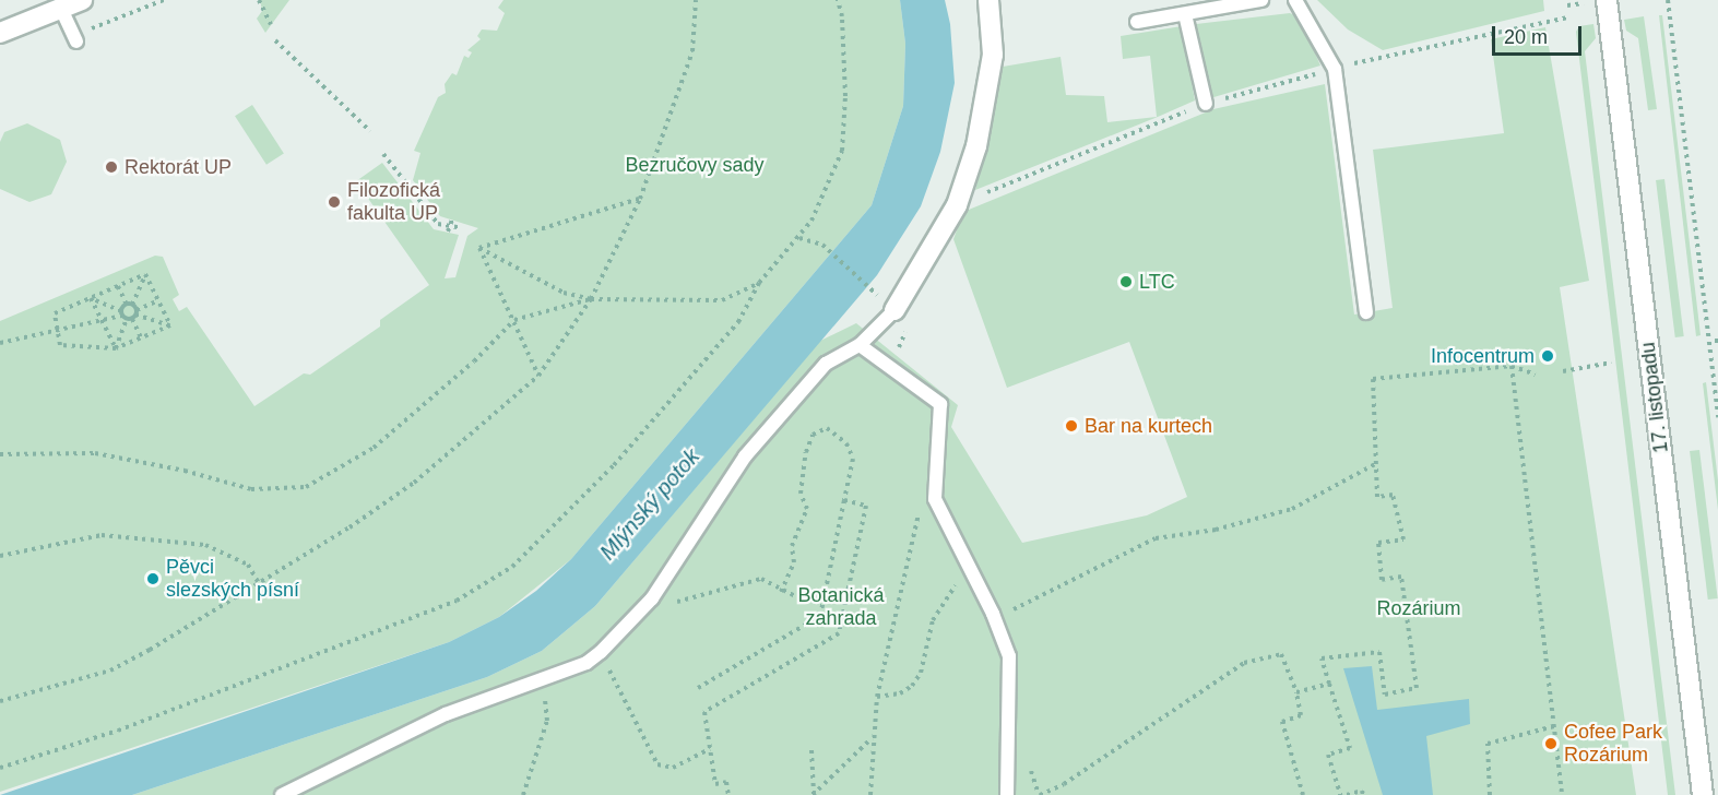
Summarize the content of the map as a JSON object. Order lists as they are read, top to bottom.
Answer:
{
  "streets": {
    "street": ["17. listopadu"]
  },
  "water": ["Mlýnský potok"],
  "parks": ["Bezručovy sady", "Botanická zahrada", "Rozárium"],
  "places": [
    "Rektorát UP",
    "Filozofická fakulta UP",
    "LTC",
    "Infocentrum",
    "Bar na kurtech",
    "Pěvci slezských písní",
    "Cofee Park Rozárium"
  ],
  "scale_bar": "20 m"
}
